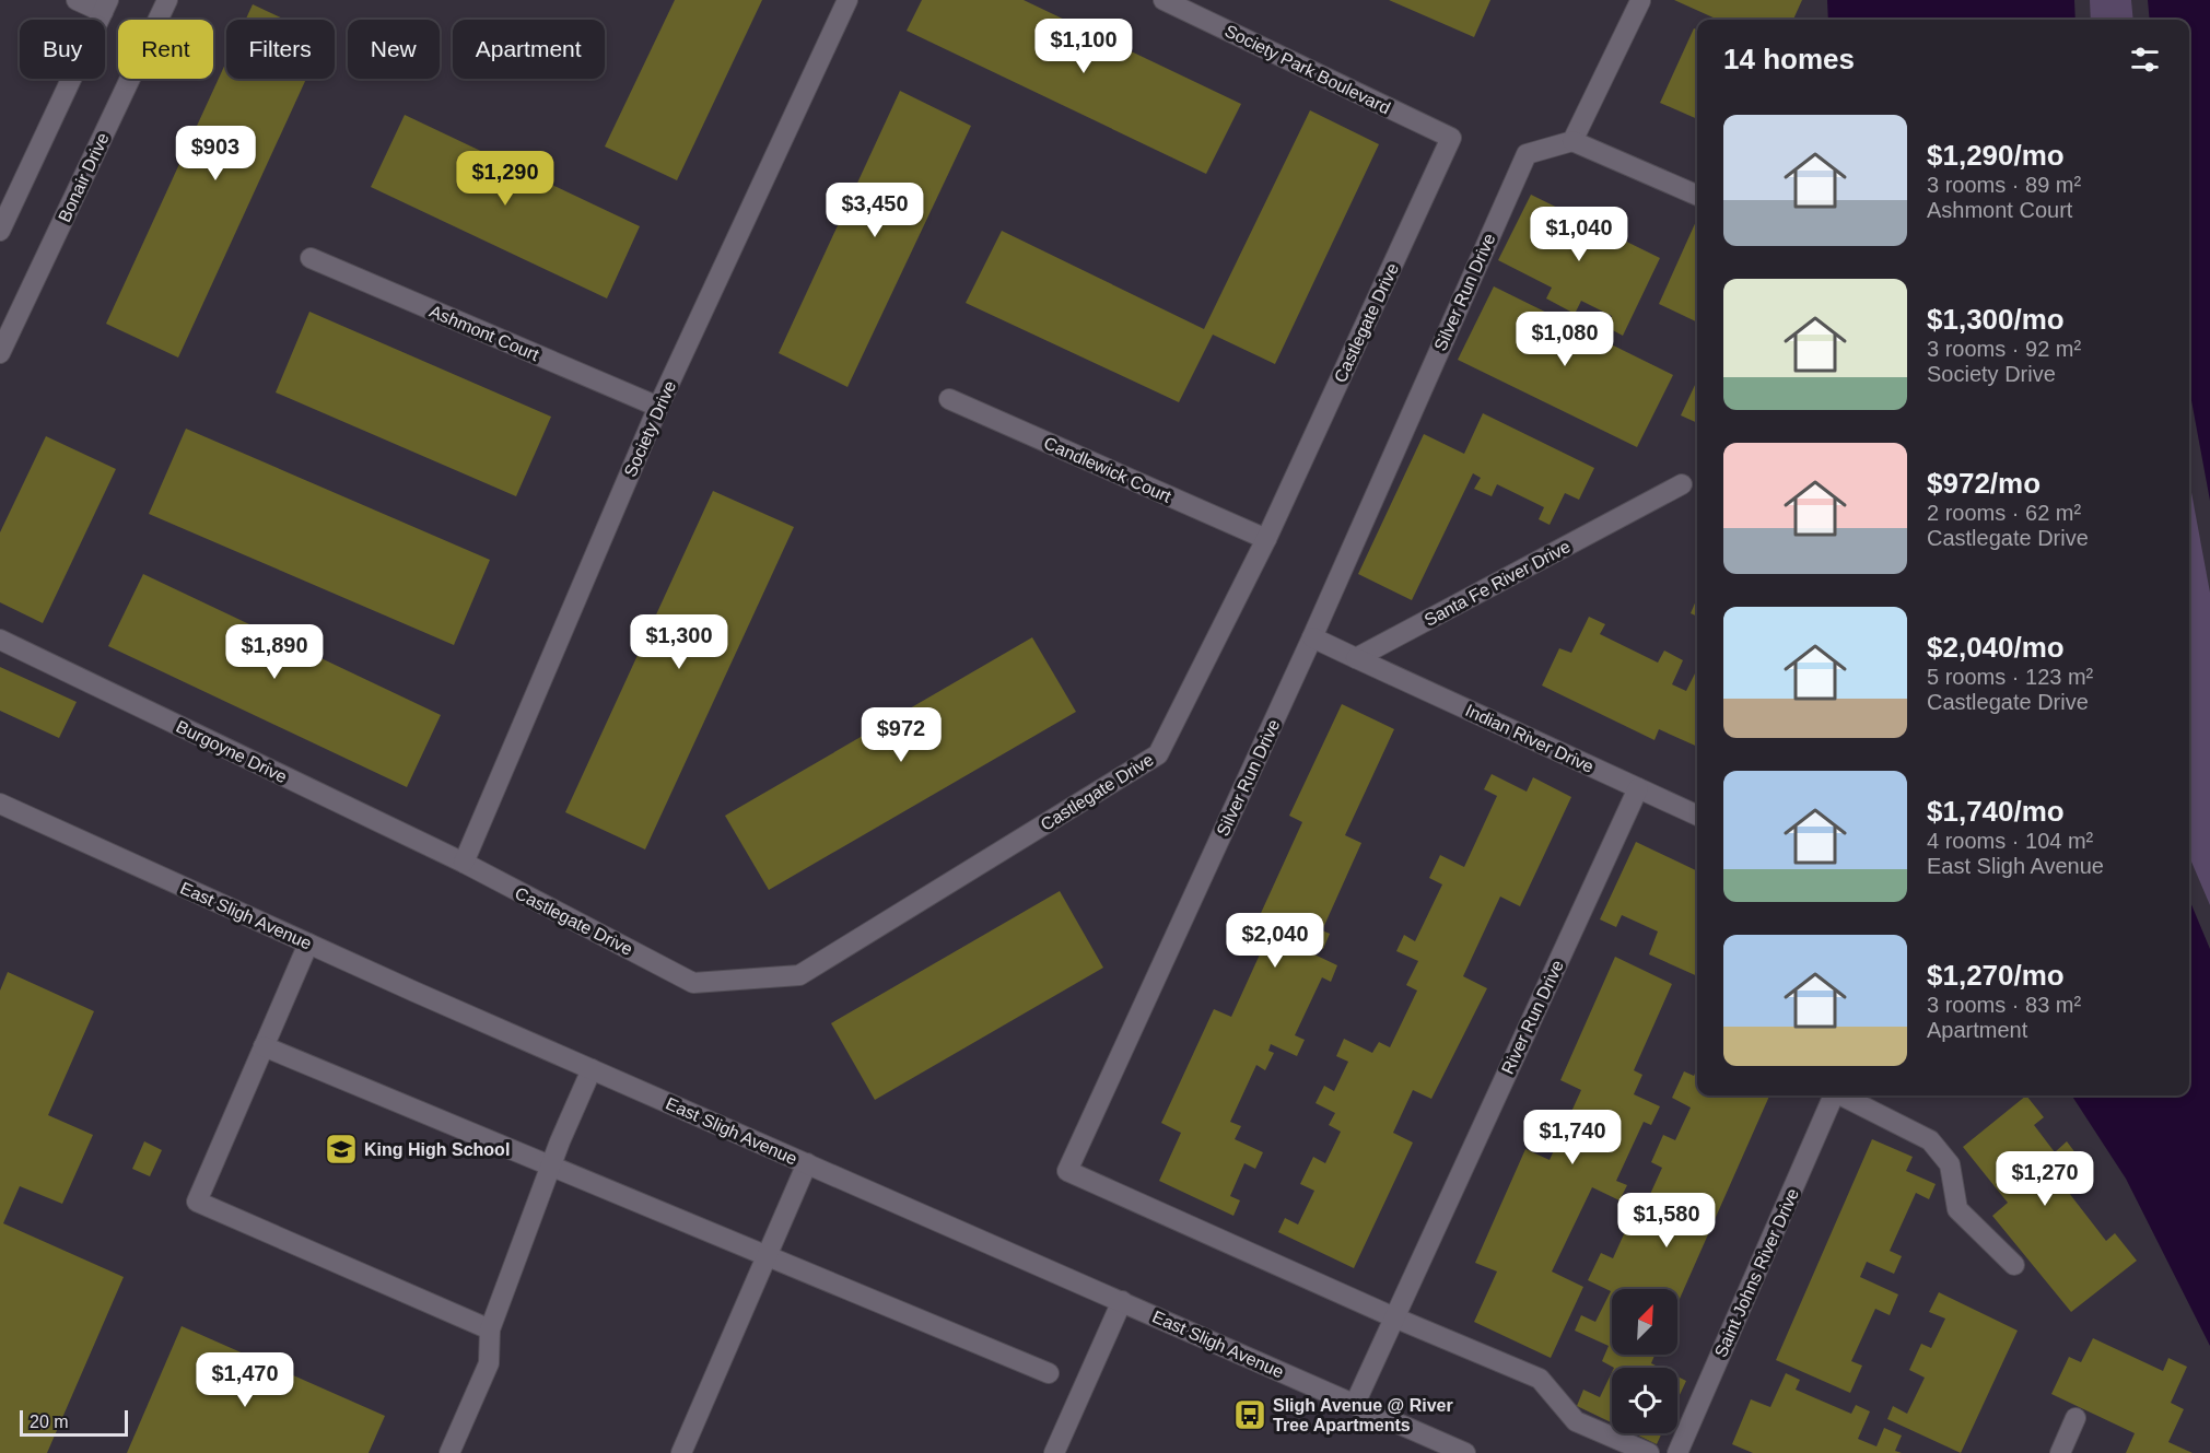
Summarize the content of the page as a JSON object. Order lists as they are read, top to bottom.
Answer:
{
  "streets": {
    "street": [
      "Society Park Boulevard",
      "Bonair Drive",
      "Silver Run Drive",
      "Castlegate Drive",
      "Ashmont Court",
      "Society Drive",
      "Candlewick Court",
      "Santa Fe River Drive",
      "Indian River Drive",
      "Burgoyne Drive",
      "East Sligh Avenue",
      "River Run Drive",
      "Saint Johns River Drive"
    ]
  },
  "crossings": [
    ["Society Park Boulevard", "Castlegate Drive"],
    ["Silver Run Drive", "River Run Drive"],
    ["Castlegate Drive", "Society Drive"],
    ["Castlegate Drive", "Candlewick Court"],
    ["Castlegate Drive", "Burgoyne Drive"],
    ["Ashmont Court", "Society Drive"],
    ["Society Drive", "Burgoyne Drive"],
    ["Santa Fe River Drive", "Indian River Drive"],
    ["Indian River Drive", "River Run Drive"]
  ],
  "places": {
    "school or university": ["King High School"],
    "bus stop": ["Sligh Avenue @ River Tree Apartments"]
  },
  "scale_bar": "20 m",
  "north": "top right",
  "page": {
    "price": [
      "$1,100",
      "$903",
      "$1,290",
      "$3,450",
      "$1,040",
      "$1,080",
      "$1,300",
      "$1,890",
      "$972",
      "$2,040",
      "$1,740",
      "$1,270",
      "$1,580",
      "$1,470"
    ],
    "chip": [
      "Buy",
      "Rent",
      "Filters",
      "New",
      "Apartment"
    ],
    "heading": "14 homes",
    "list": [
      {
        "name": "$1,290/mo",
        "note": "3 rooms · 89 m² · Ashmont Court"
      },
      {
        "name": "$1,300/mo",
        "note": "3 rooms · 92 m² · Society Drive"
      },
      {
        "name": "$972/mo",
        "note": "2 rooms · 62 m² · Castlegate Drive"
      },
      {
        "name": "$2,040/mo",
        "note": "5 rooms · 123 m² · Castlegate Drive"
      },
      {
        "name": "$1,740/mo",
        "note": "4 rooms · 104 m² · East Sligh Avenue"
      },
      {
        "name": "$1,270/mo",
        "note": "3 rooms · 83 m² · Apartment"
      }
    ],
    "scale": "20 m"
  }
}
